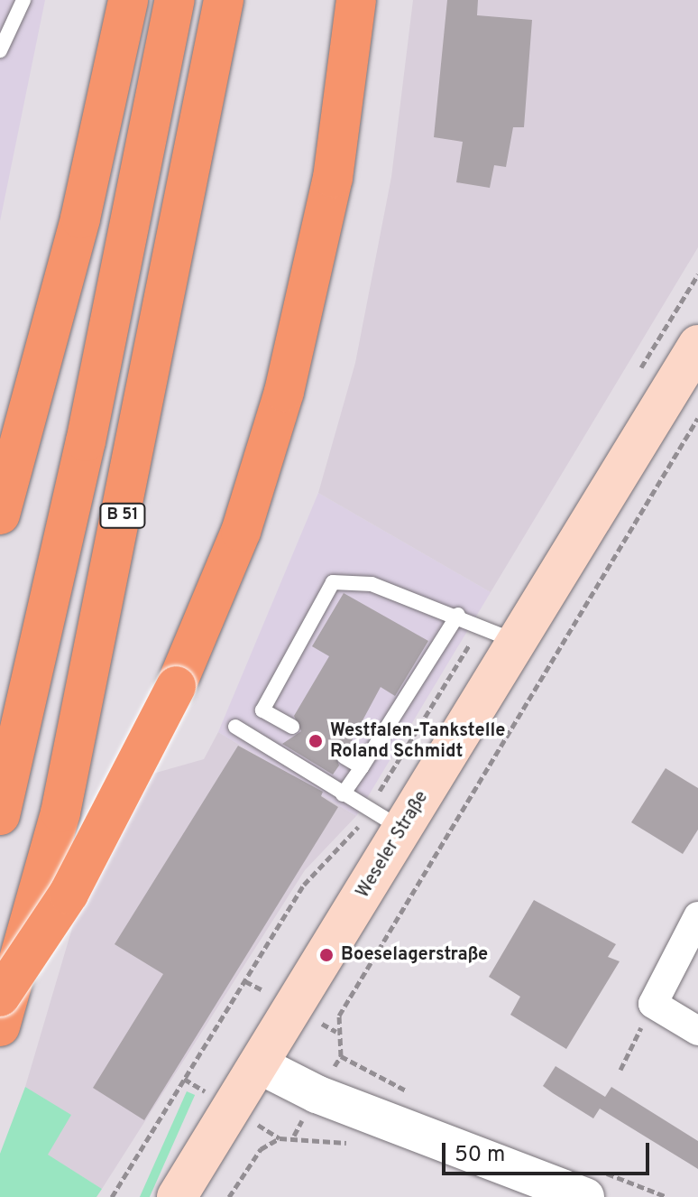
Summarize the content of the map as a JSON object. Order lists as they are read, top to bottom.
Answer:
{
  "streets": {
    "highway": ["B 51"],
    "main road": ["Weseler Straße"]
  },
  "places": ["Westfalen-Tankstelle Roland Schmidt", "Boeselagerstraße"],
  "scale_bar": "50 m"
}
